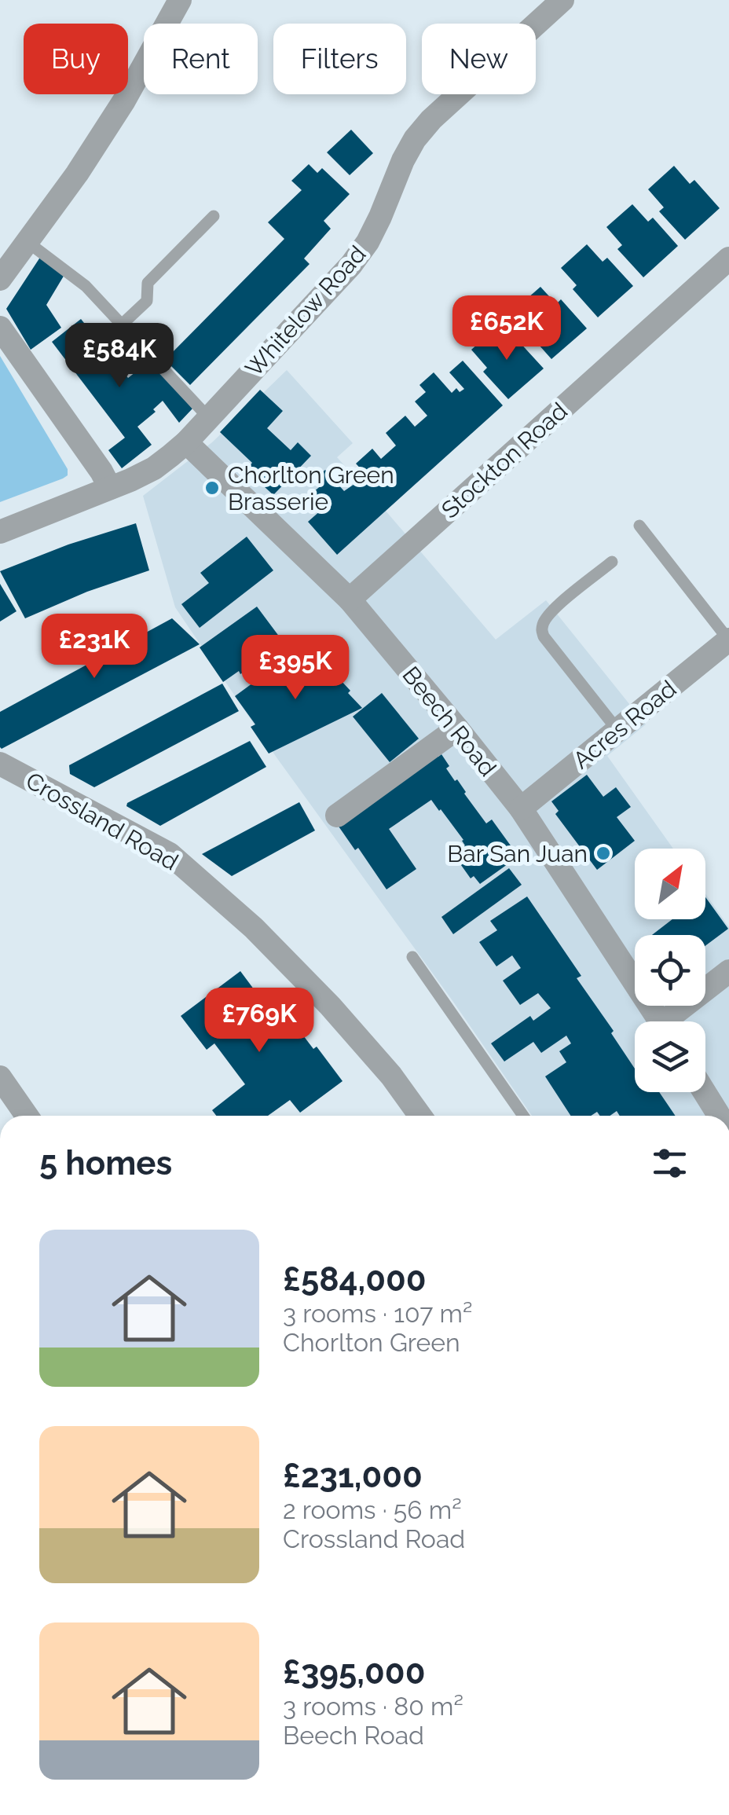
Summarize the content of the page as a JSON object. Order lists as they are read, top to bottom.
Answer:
{
  "streets": {
    "street": [
      "Whitelow Road",
      "Stockton Road",
      "Beech Road",
      "Acres Road",
      "Crossland Road"
    ]
  },
  "crossings": [
    ["Whitelow Road", "Beech Road"],
    ["Stockton Road", "Beech Road"],
    ["Beech Road", "Acres Road"]
  ],
  "places": ["Chorlton Green Brasserie", "Bar San Juan"],
  "north": "top right",
  "page": {
    "chip": [
      "Buy",
      "Rent",
      "Filters",
      "New"
    ],
    "price": [
      "£652K",
      "£584K",
      "£231K",
      "£395K",
      "£769K"
    ],
    "heading": "5 homes",
    "list": [
      {
        "name": "£584,000",
        "note": "3 rooms · 107 m² · Chorlton Green"
      },
      {
        "name": "£231,000",
        "note": "2 rooms · 56 m² · Crossland Road"
      },
      {
        "name": "£395,000",
        "note": "3 rooms · 80 m² · Beech Road"
      }
    ]
  }
}
